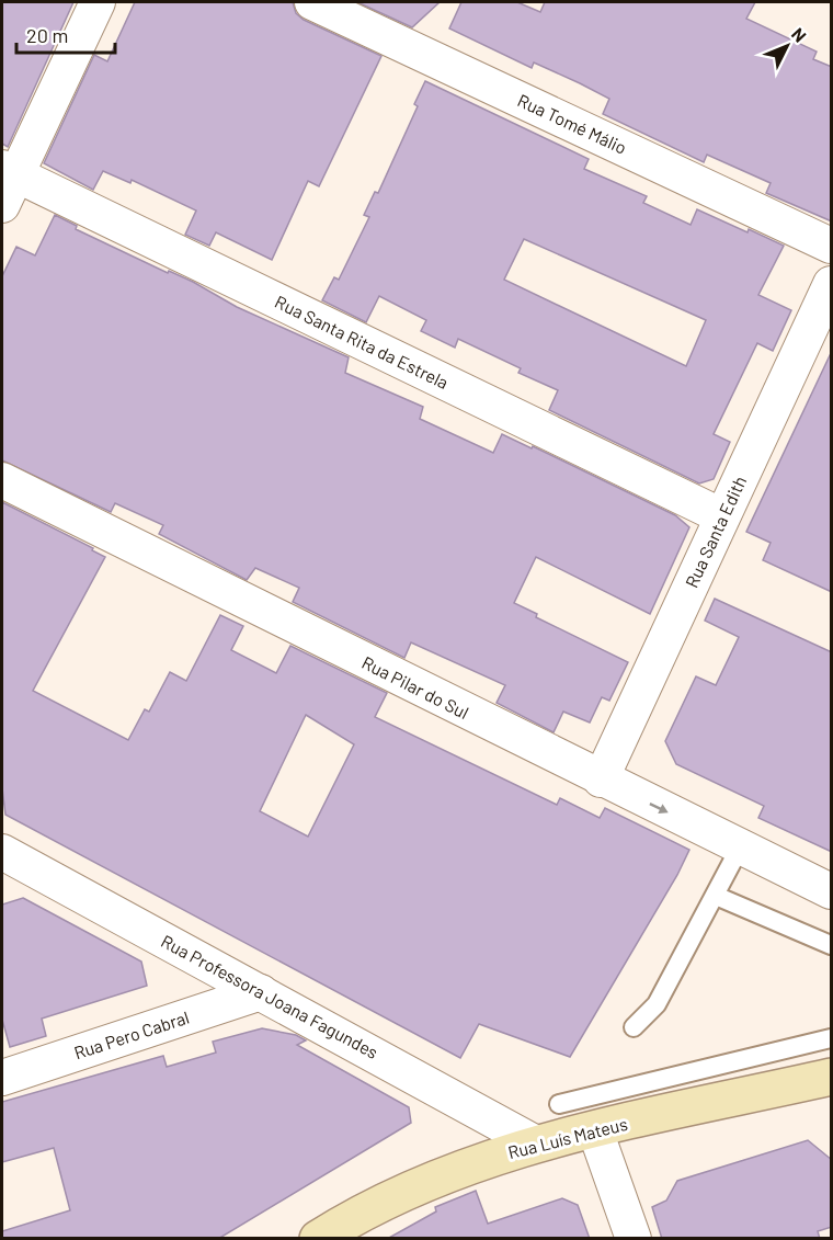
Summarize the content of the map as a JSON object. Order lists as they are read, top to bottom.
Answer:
{
  "streets": {
    "main road": ["Rua Luís Mateus"],
    "street": [
      "Rua Tomé Málio",
      "Rua Santa Rita da Estrela",
      "Rua Santa Edith",
      "Rua Pilar do Sul",
      "Rua Professora Joana Fagundes",
      "Rua Pero Cabral"
    ]
  },
  "crossings": [
    ["Rua Santa Rita da Estrela", "Rua Santa Edith"],
    ["Rua Santa Edith", "Rua Pilar do Sul"],
    ["Rua Professora Joana Fagundes", "Rua Pero Cabral"],
    ["Rua Professora Joana Fagundes", "Rua Luís Mateus"]
  ],
  "scale_bar": "20 m",
  "north": "top right"
}
